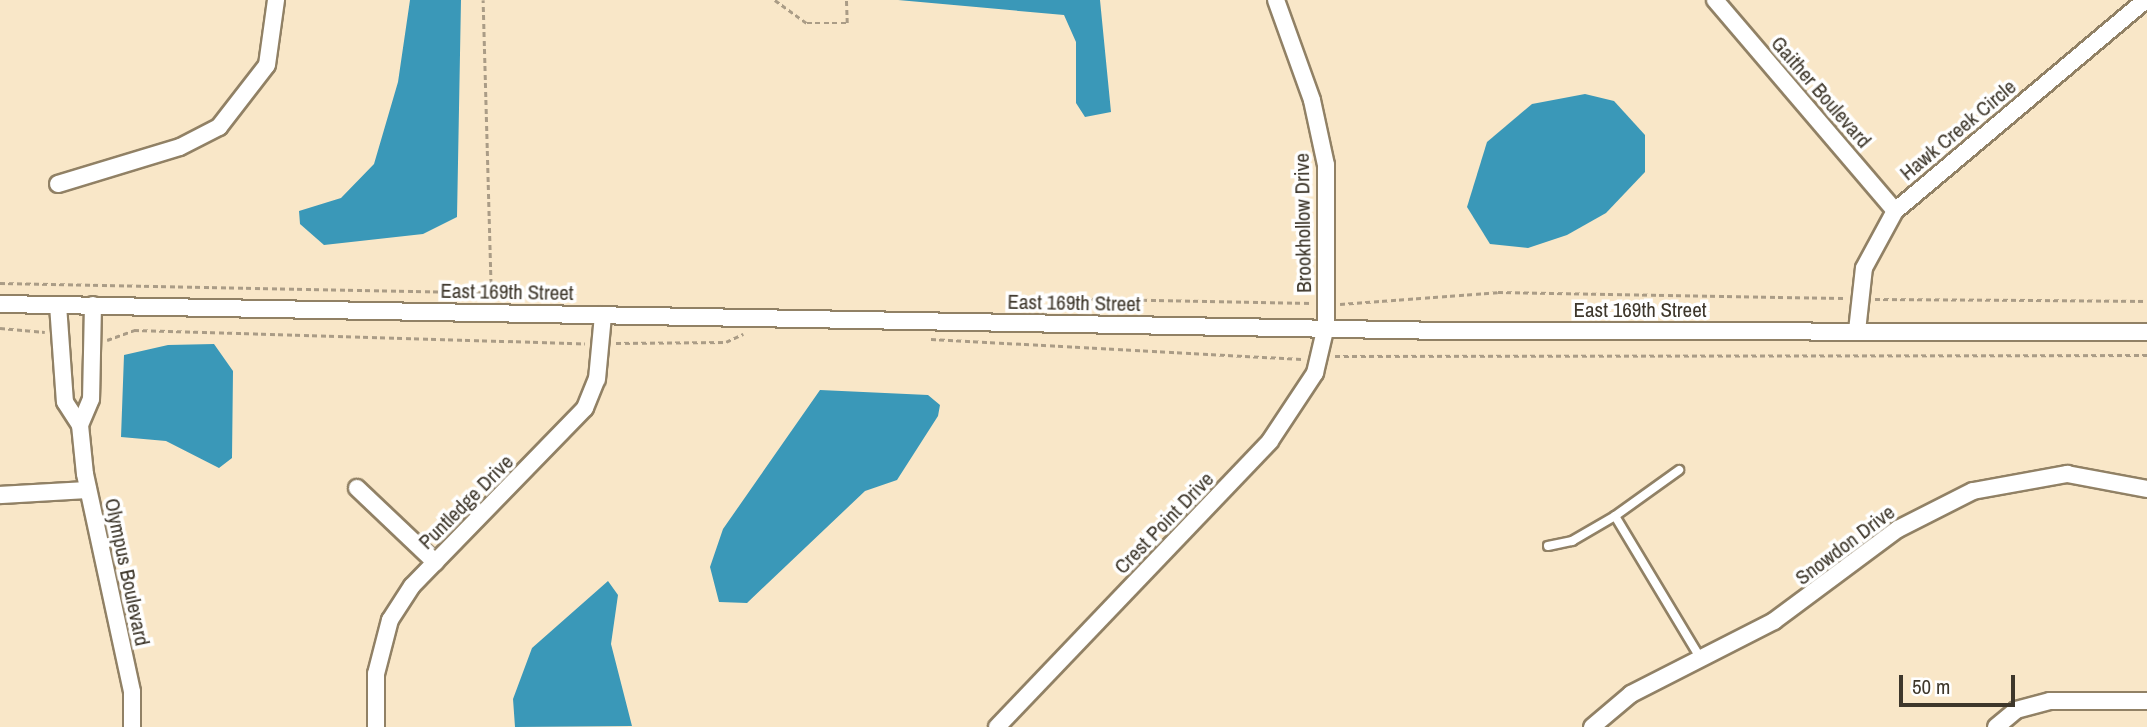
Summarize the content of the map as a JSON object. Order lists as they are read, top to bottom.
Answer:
{
  "streets": {
    "street": [
      "Gaither Boulevard",
      "Hawk Creek Circle",
      "Brookhollow Drive",
      "East 169th Street",
      "Puntledge Drive",
      "Crest Point Drive",
      "Snowdon Drive",
      "Olympus Boulevard"
    ]
  },
  "crossings": [
    ["Gaither Boulevard", "Hawk Creek Circle"],
    ["Hawk Creek Circle", "East 169th Street"],
    ["Brookhollow Drive", "East 169th Street"],
    ["Brookhollow Drive", "Crest Point Drive"],
    ["East 169th Street", "Puntledge Drive"],
    ["East 169th Street", "Crest Point Drive"],
    ["East 169th Street", "Olympus Boulevard"]
  ],
  "scale_bar": "50 m"
}
